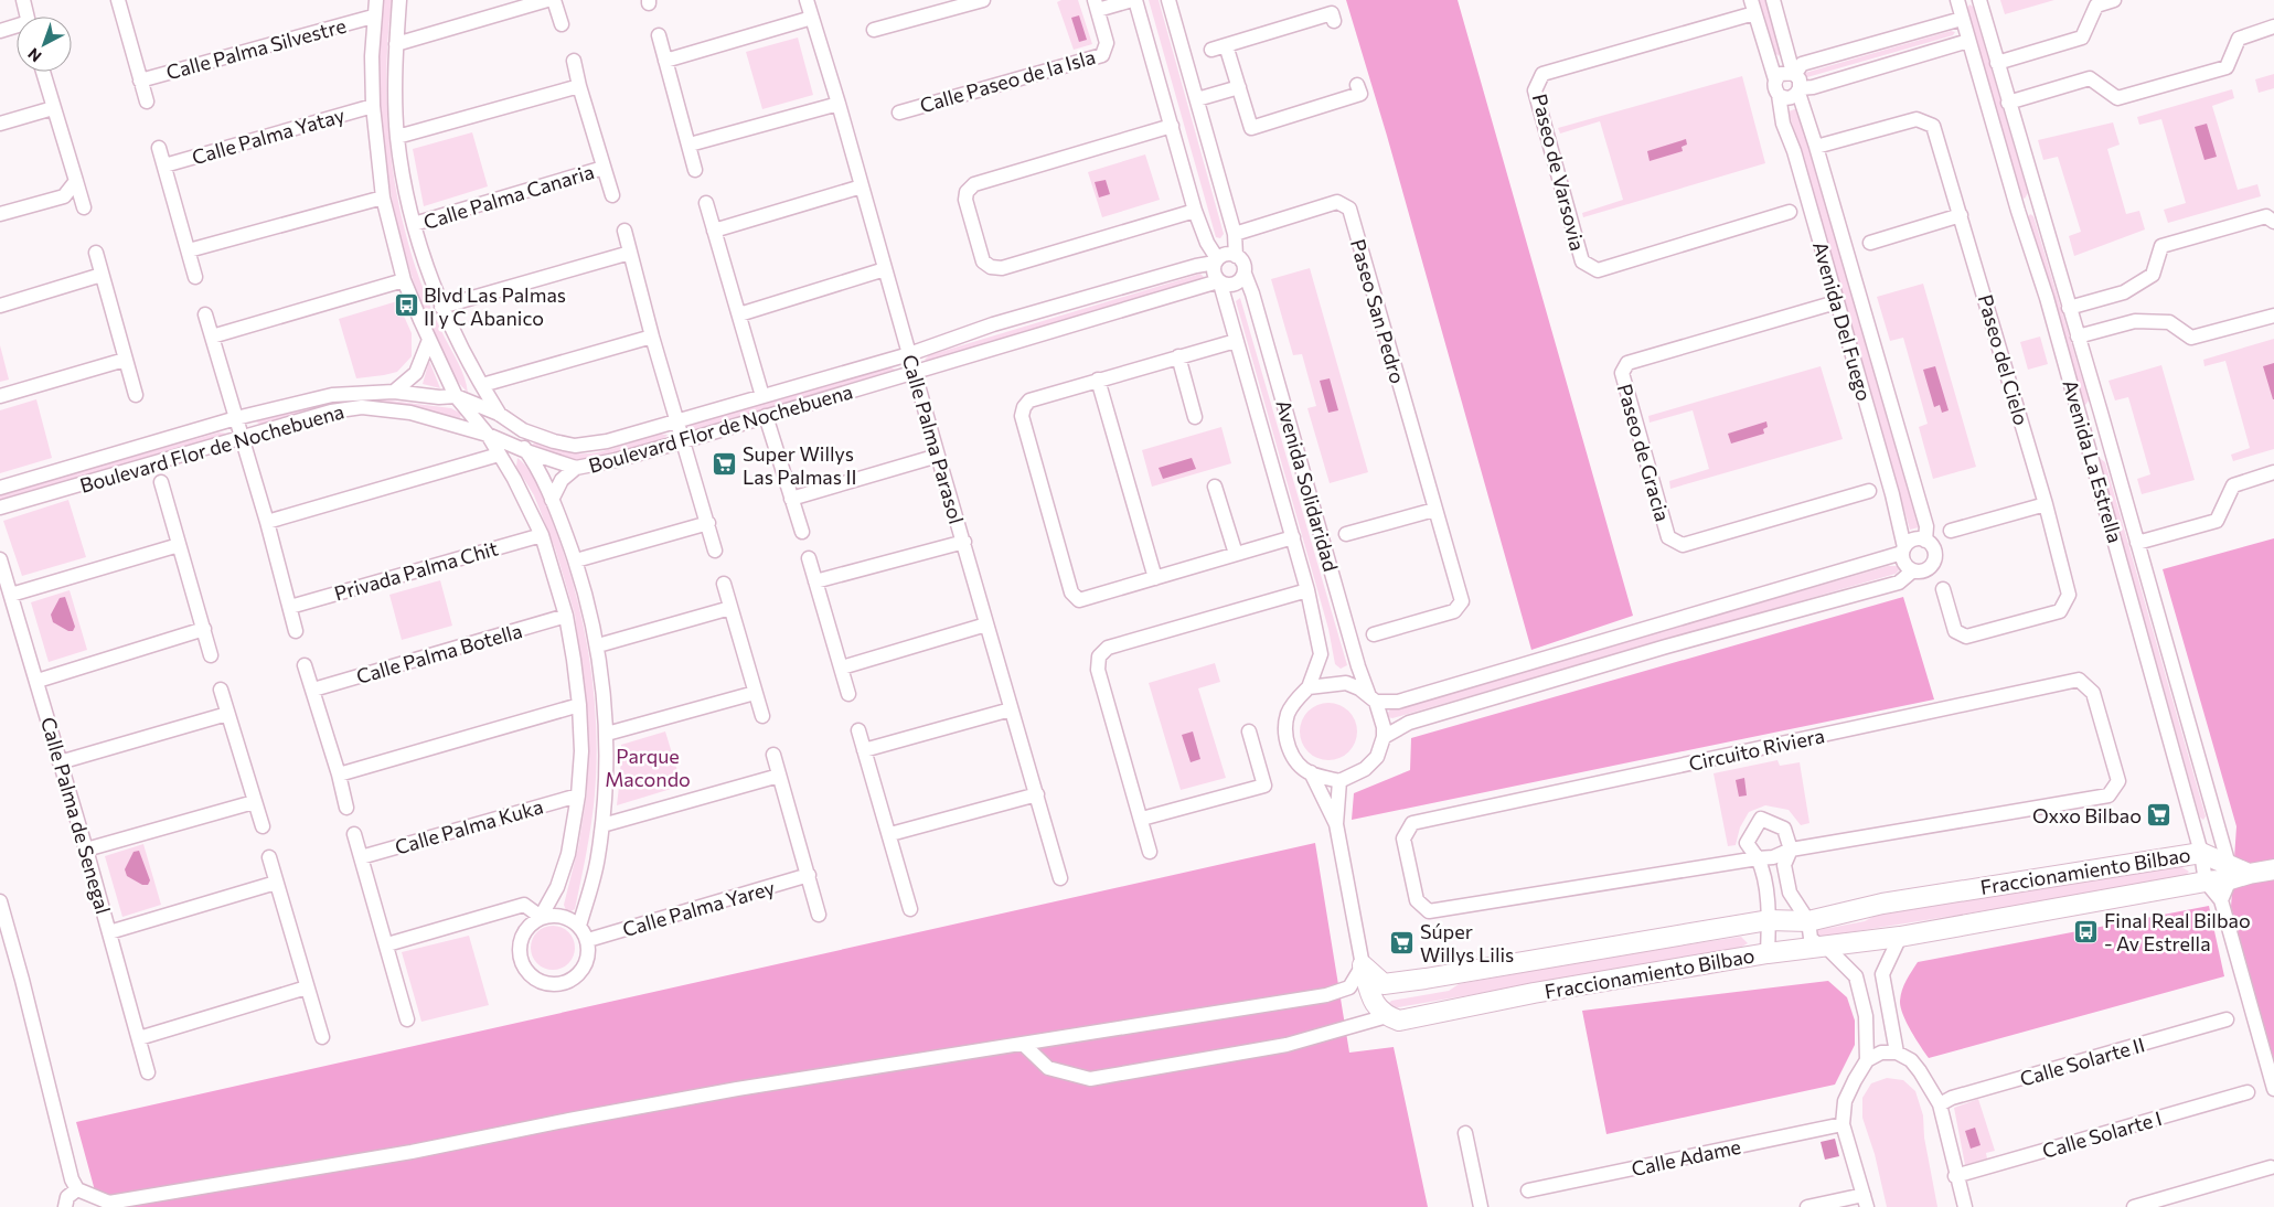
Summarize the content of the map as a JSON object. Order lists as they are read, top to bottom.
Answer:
{
  "streets": {
    "main road": ["Fraccionamiento Bilbao"],
    "street": [
      "Calle Palma Silvestre",
      "Calle Paseo de la Isla",
      "Calle Palma Yatay",
      "Paseo de Varsovia",
      "Calle Palma Canaria",
      "Paseo San Pedro",
      "Avenida Del Fuego",
      "Paseo del Cielo",
      "Boulevard Flor de Nochebuena",
      "Calle Palma Parasol",
      "Paseo de Gracia",
      "Avenida La Estrella",
      "Avenida Solidaridad",
      "Privada Palma Chit",
      "Calle Palma Botella",
      "Circuito Riviera",
      "Calle Palma de Senegal",
      "Calle Palma Kuka",
      "Calle Palma Yarey",
      "Calle Solarte II",
      "Calle Solarte I",
      "Calle Adame"
    ]
  },
  "crossings": [
    ["Avenida Del Fuego", "Paseo del Cielo"],
    ["Avenida Del Fuego", "Paseo de Gracia"],
    ["Boulevard Flor de Nochebuena", "Calle Palma Parasol"],
    ["Boulevard Flor de Nochebuena", "Avenida Solidaridad"],
    ["Avenida La Estrella", "Fraccionamiento Bilbao"]
  ],
  "parks": ["Parque Macondo"],
  "places": {
    "bus stop": ["Blvd Las Palmas II y C Abanico", "Final Real Bilbao - Av Estrella"],
    "supermarket": ["Super Willys Las Palmas II", "Oxxo Bilbao", "Súper Willys Lilis"]
  },
  "north": "bottom left"
}
